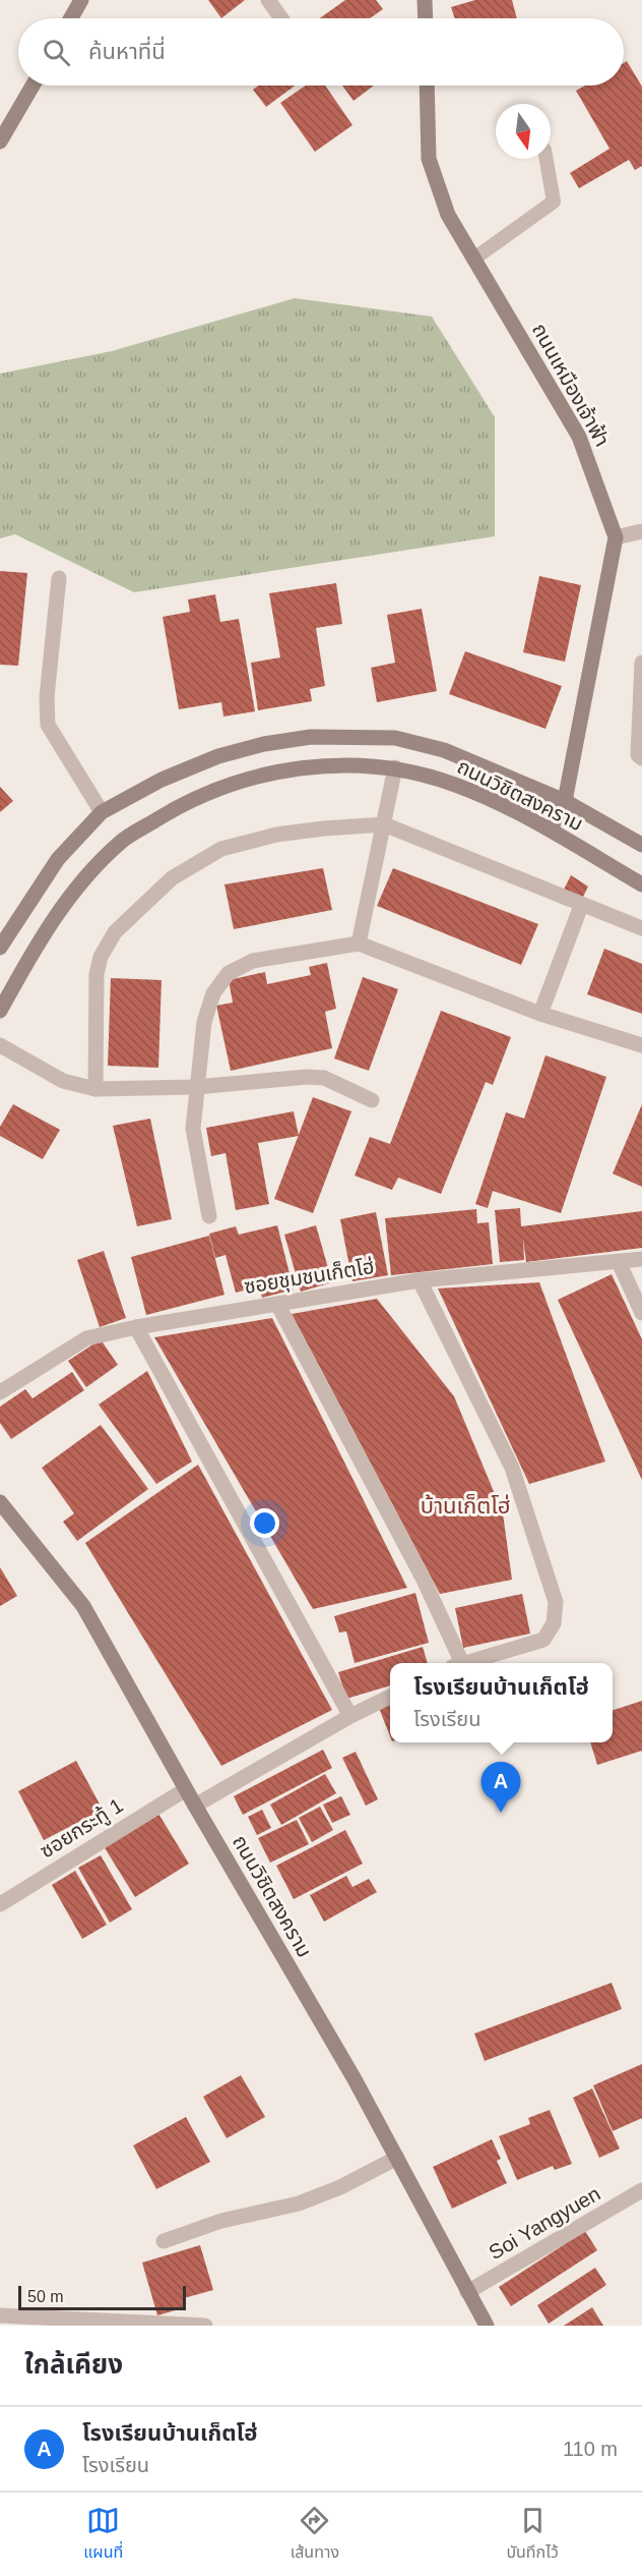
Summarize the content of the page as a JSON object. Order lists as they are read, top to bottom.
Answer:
{
  "streets": {
    "main road": ["ถนนเหมืองเจ้าฟ้า", "ถนนวิชิตสงคราม"],
    "street": ["ซอยชุมชนเก็ตโฮ่", "ซอยกระทู้ 1", "Soi Yangyuen"]
  },
  "crossings": [
    ["ถนนวิชิตสงคราม", "ซอยกระทู้ 1"],
    ["ถนนวิชิตสงคราม", "Soi Yangyuen"]
  ],
  "districts": ["บ้านเก็ตโฮ่"],
  "scale_bar": "50 m",
  "north": "bottom",
  "page": {
    "search": "ค้นหาที่นี่",
    "popup": ["โรงเรียนบ้านเก็ตโฮ่", "โรงเรียน"],
    "pins": "A",
    "scale": "50 m",
    "heading": "ใกล้เคียง",
    "list": [
      {
        "mark": "A",
        "name": "โรงเรียนบ้านเก็ตโฮ่",
        "note": "โรงเรียน",
        "value": "110 m"
      }
    ],
    "nav": ["แผนที่", "เส้นทาง", "บันทึกไว้"]
  }
}
